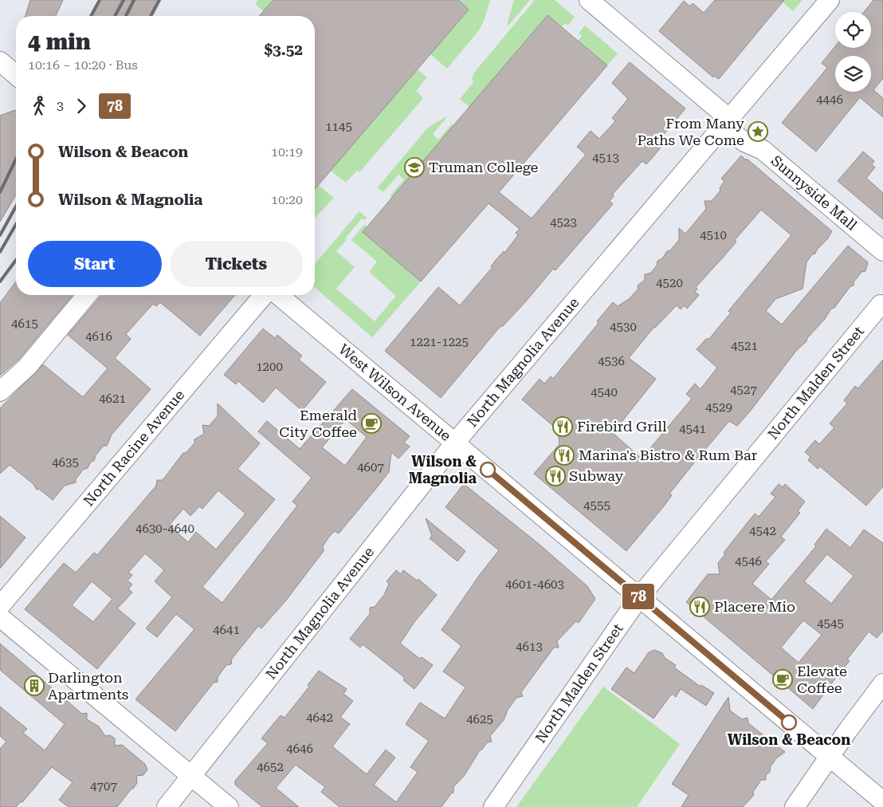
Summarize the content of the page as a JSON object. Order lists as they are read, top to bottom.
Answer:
{
  "streets": {
    "street": [
      "Sunnyside Mall",
      "North Magnolia Avenue",
      "North Malden Street",
      "West Wilson Avenue",
      "North Racine Avenue"
    ]
  },
  "crossings": [
    ["Sunnyside Mall", "North Magnolia Avenue"],
    ["North Magnolia Avenue", "West Wilson Avenue"],
    ["North Malden Street", "West Wilson Avenue"]
  ],
  "places": {
    "place": ["From Many Paths We Come"],
    "school or university": ["Truman College"],
    "cafe": ["Emerald City Coffee", "Elevate Coffee"],
    "restaurant": [
      "Firebird Grill",
      "Marina's Bistro & Rum Bar",
      "Subway",
      "Placere Mio"
    ],
    "other": ["Wilson & Magnolia", "Wilson & Beacon"],
    "building": ["Darlington Apartments"]
  },
  "lines": ["bus line 78"],
  "house_numbers": [
    "4446",
    "1145",
    "4513",
    "4523",
    "4510",
    "4520",
    "4615",
    "4530",
    "4616",
    "1221-1225",
    "4521",
    "4536",
    "1200",
    "4527",
    "4540",
    "4621",
    "4529",
    "4541",
    "4635",
    "4607",
    "4555",
    "4630-4640",
    "4542",
    "4546",
    "4601-4603",
    "4545",
    "4641",
    "4613",
    "4642",
    "4625",
    "4646",
    "4652",
    "4707"
  ],
  "page": {
    "on_map": "78",
    "heading": ["4 min", "10:16 – 10:20 · Bus", "$3.52"],
    "legs": ["3", "78"],
    "list": [
      {
        "name": "Wilson & Beacon",
        "value": "10:19"
      },
      {
        "name": "Wilson & Magnolia",
        "value": "10:20"
      }
    ],
    "buttons": ["Start", "Tickets"]
  }
}
